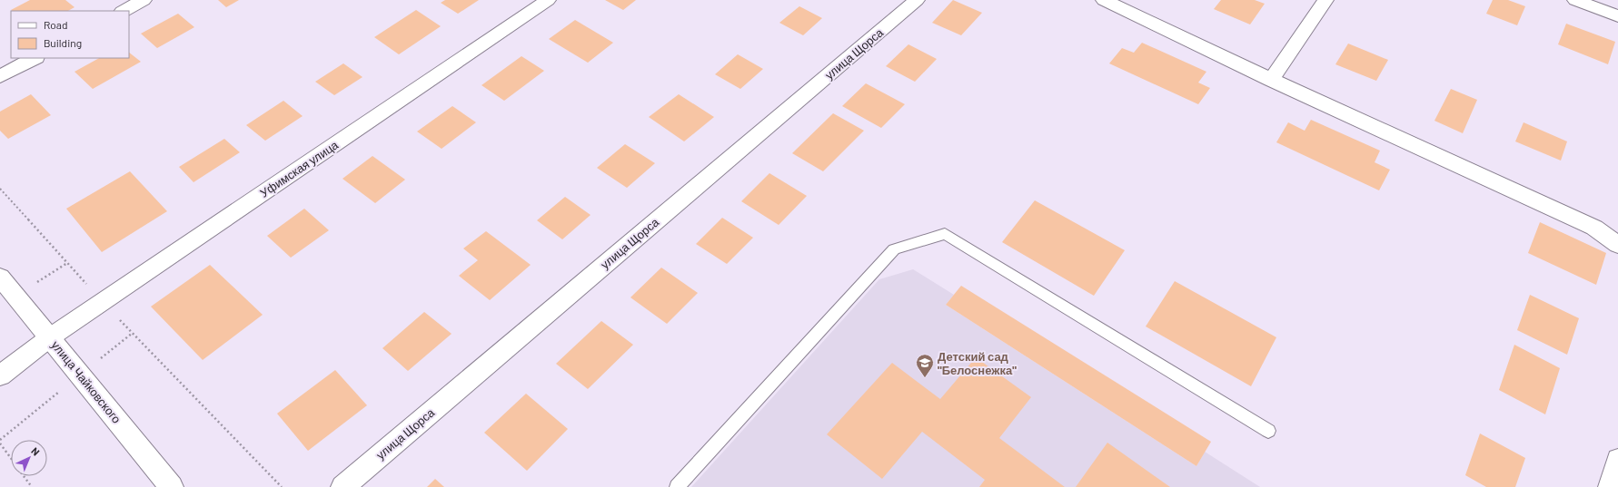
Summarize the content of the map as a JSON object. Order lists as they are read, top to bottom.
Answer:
{
  "streets": {
    "street": ["улица Щорса", "Уфимская улица", "улица Чайковского"]
  },
  "crossings": [
    ["Уфимская улица", "улица Чайковского"]
  ],
  "places": {
    "school or university": ["Детский сад \"Белоснежка\""]
  },
  "legend": ["Road", "Building"],
  "north": "top right"
}
